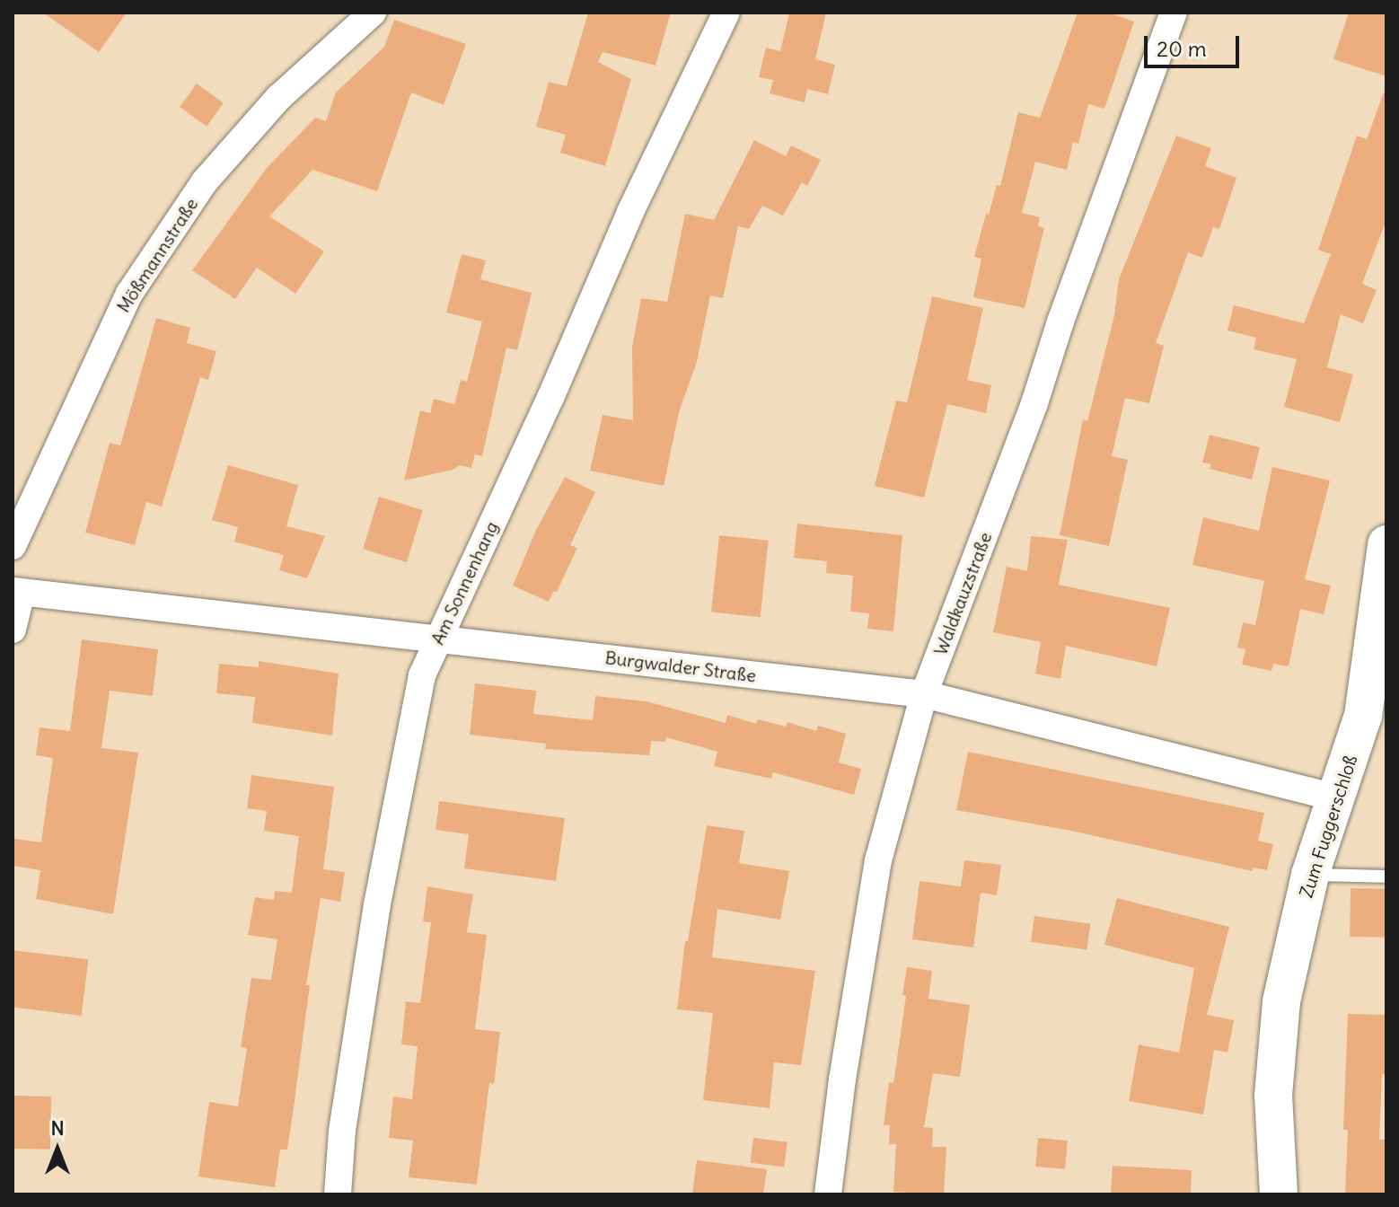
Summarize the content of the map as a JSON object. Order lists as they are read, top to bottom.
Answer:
{
  "streets": {
    "street": [
      "Mößmannstraße",
      "Am Sonnenhang",
      "Waldkauzstraße",
      "Burgwalder Straße",
      "Zum Fuggerschloß"
    ]
  },
  "crossings": [
    ["Am Sonnenhang", "Burgwalder Straße"],
    ["Waldkauzstraße", "Burgwalder Straße"],
    ["Burgwalder Straße", "Zum Fuggerschloß"]
  ],
  "scale_bar": "20 m",
  "north": "top"
}
